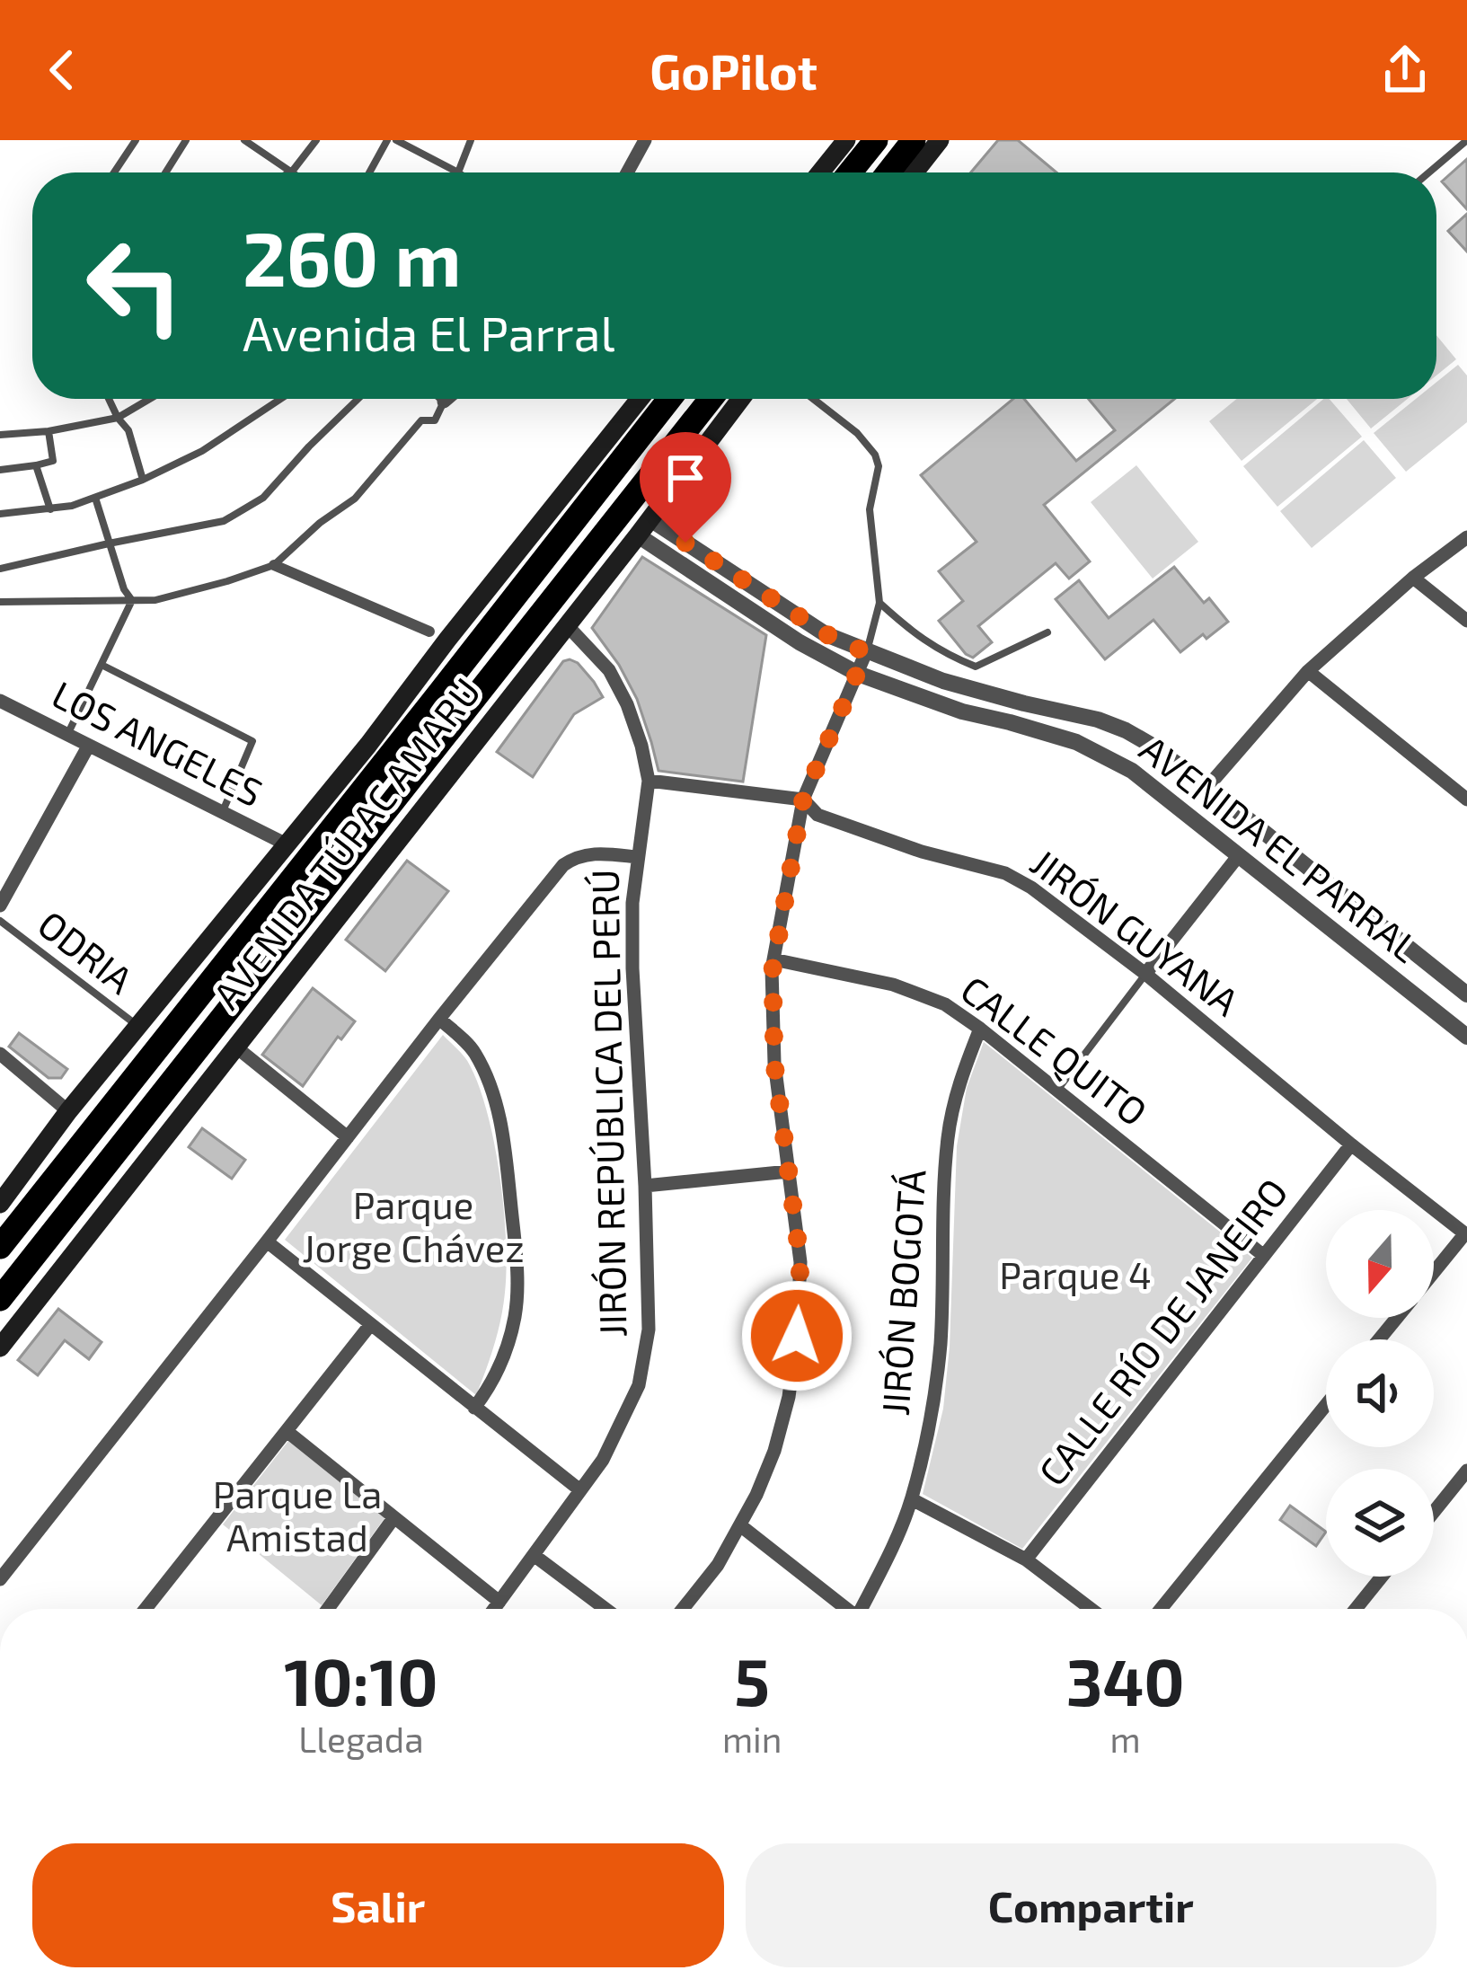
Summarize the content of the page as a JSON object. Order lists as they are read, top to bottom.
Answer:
{
  "streets": {
    "highway": ["AVENIDA TÚPAC AMARU"],
    "street": [
      "LOS ANGELES",
      "AVENIDA EL PARRAL",
      "JIRÓN GUYANA",
      "CALLE QUITO",
      "JIRÓN REPÚBLICA DEL PERÚ",
      "JIRÓN BOGOTÁ",
      "CALLE RÍO DE JANEIRO"
    ],
    "lane": ["ODRIA"]
  },
  "crossings": [
    ["LOS ANGELES", "AVENIDA TÚPAC AMARU"],
    ["AVENIDA TÚPAC AMARU", "AVENIDA EL PARRAL"],
    ["AVENIDA TÚPAC AMARU", "ODRIA"],
    ["AVENIDA TÚPAC AMARU", "JIRÓN REPÚBLICA DEL PERÚ"],
    ["JIRÓN GUYANA", "JIRÓN REPÚBLICA DEL PERÚ"],
    ["JIRÓN GUYANA", "CALLE RÍO DE JANEIRO"],
    ["CALLE QUITO", "JIRÓN BOGOTÁ"],
    ["CALLE QUITO", "CALLE RÍO DE JANEIRO"]
  ],
  "parks": ["Parque Jorge Chávez", "Parque 4", "Parque La Amistad"],
  "north": "bottom",
  "page": {
    "header": "GoPilot",
    "turn": ["260 m", "Avenida El Parral"],
    "eta": [
      "10:10",
      "Llegada",
      "5",
      "min",
      "340",
      "m"
    ],
    "buttons": ["Salir", "Compartir"]
  }
}
